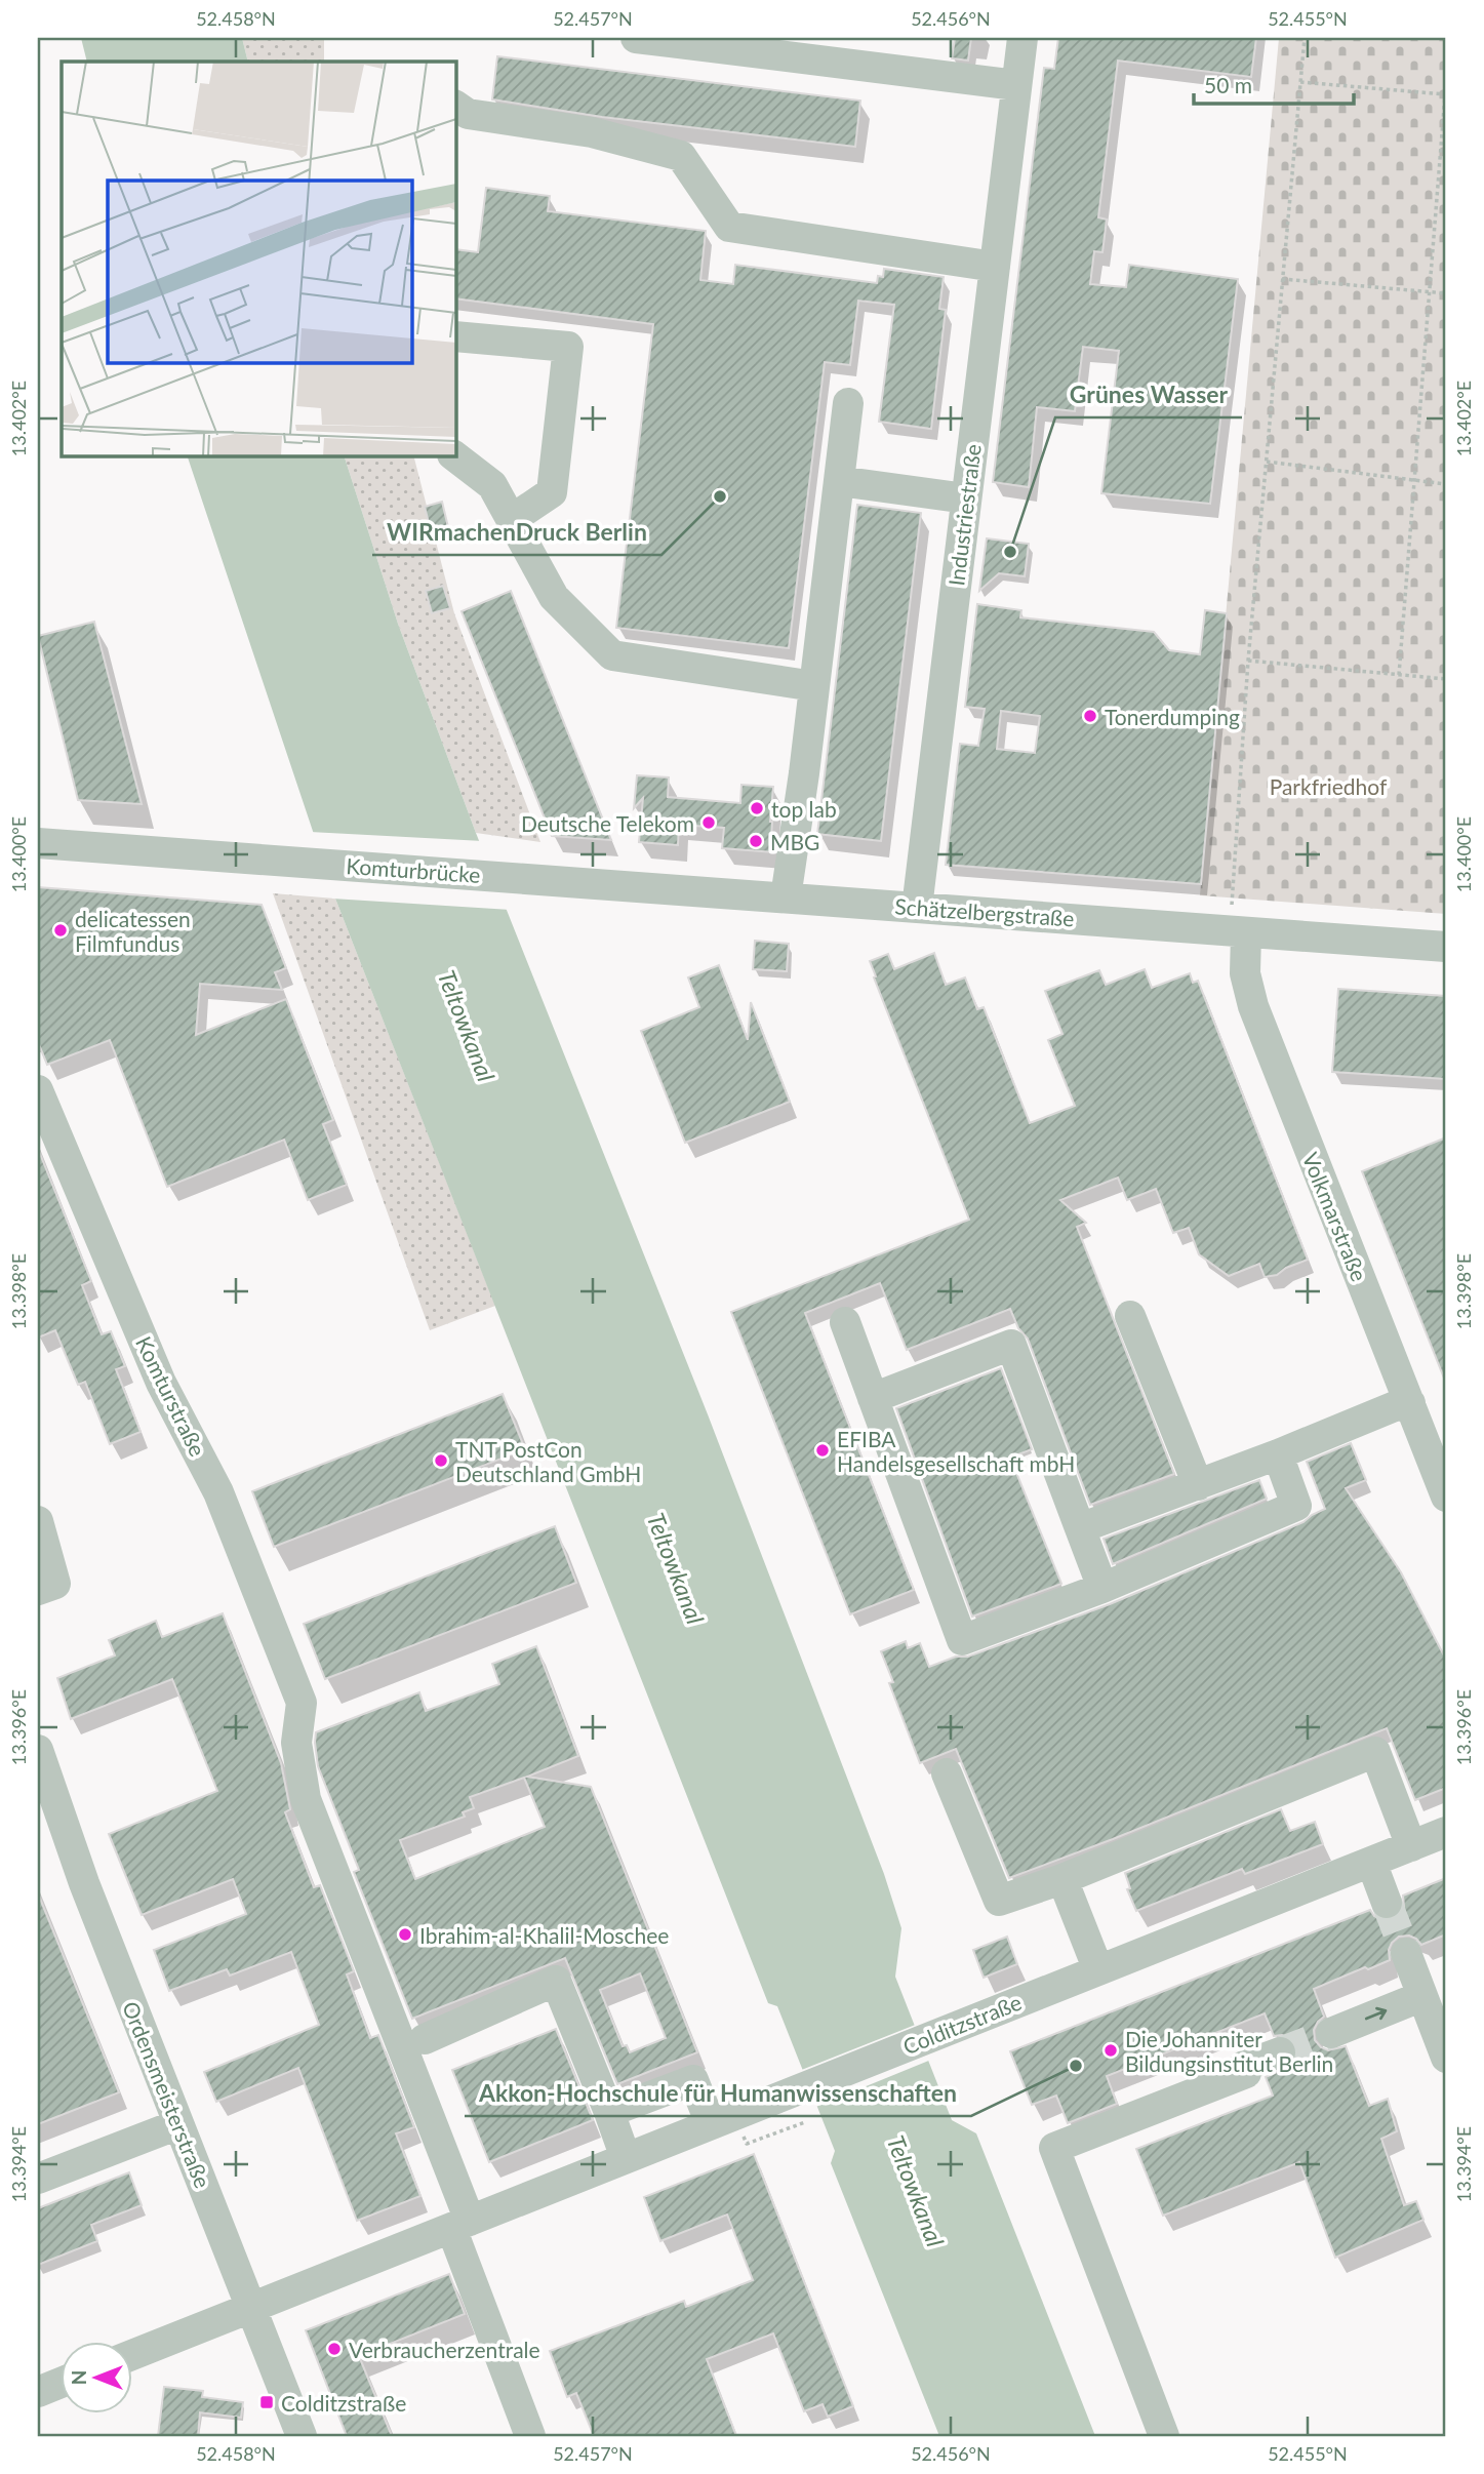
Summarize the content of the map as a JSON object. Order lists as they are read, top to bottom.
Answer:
{
  "streets": {
    "street": [
      "Industriestraße",
      "Komturbrücke",
      "Schätzelbergstraße",
      "Volkmarstraße",
      "Komturstraße",
      "Colditzstraße",
      "Ordensmeisterstraße"
    ]
  },
  "crossings": [
    ["Industriestraße", "Schätzelbergstraße"],
    ["Komturbrücke", "Schätzelbergstraße"],
    ["Schätzelbergstraße", "Volkmarstraße"],
    ["Komturstraße", "Colditzstraße"],
    ["Colditzstraße", "Ordensmeisterstraße"]
  ],
  "water": ["Teltowkanal"],
  "parks": ["Parkfriedhof"],
  "places": {
    "other": [
      "WIRmachenDruck Berlin",
      "Grünes Wasser",
      "Tonerdumping",
      "top lab",
      "Deutsche Telekom",
      "MBG",
      "delicatessen Filmfundus",
      "EFIBA Handelsgesellschaft mbH",
      "TNT PostCon Deutschland GmbH",
      "Ibrahim-al-Khalil-Moschee",
      "Die Johanniter Bildungsinstitut Berlin",
      "Akkon-Hochschule für Humanwissenschaften",
      "Verbraucherzentrale"
    ],
    "transit": ["Colditzstraße"]
  },
  "scale_bar": "50 m",
  "north": "left",
  "coordinates": [
    "52.458°N",
    "52.457°N",
    "52.456°N",
    "52.455°N",
    "13.402°E",
    "13.400°E",
    "13.398°E",
    "13.396°E",
    "13.394°E"
  ]
}
